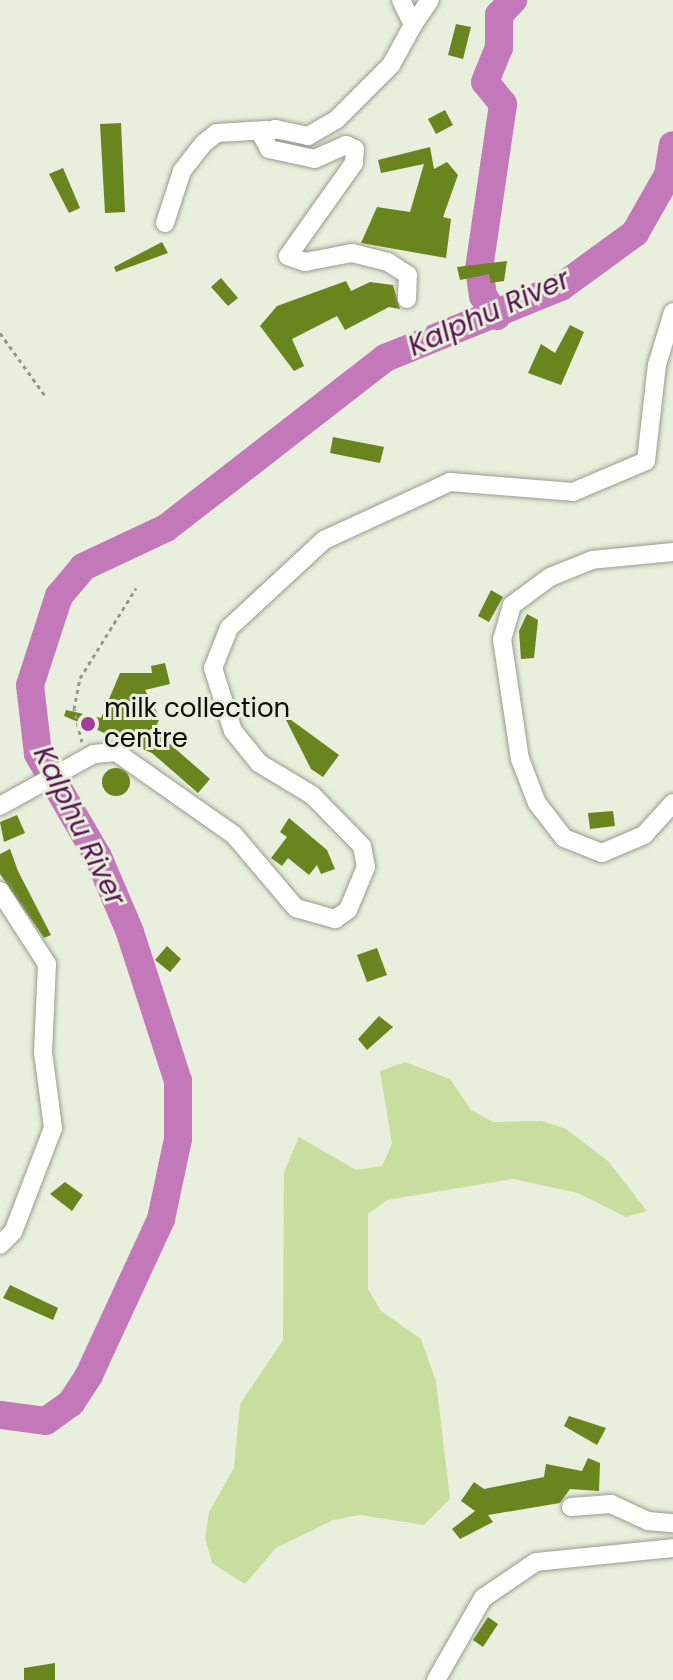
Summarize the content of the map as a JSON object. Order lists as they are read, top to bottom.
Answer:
{
  "water": ["Kalphu River"],
  "places": ["milk collection centre"]
}
